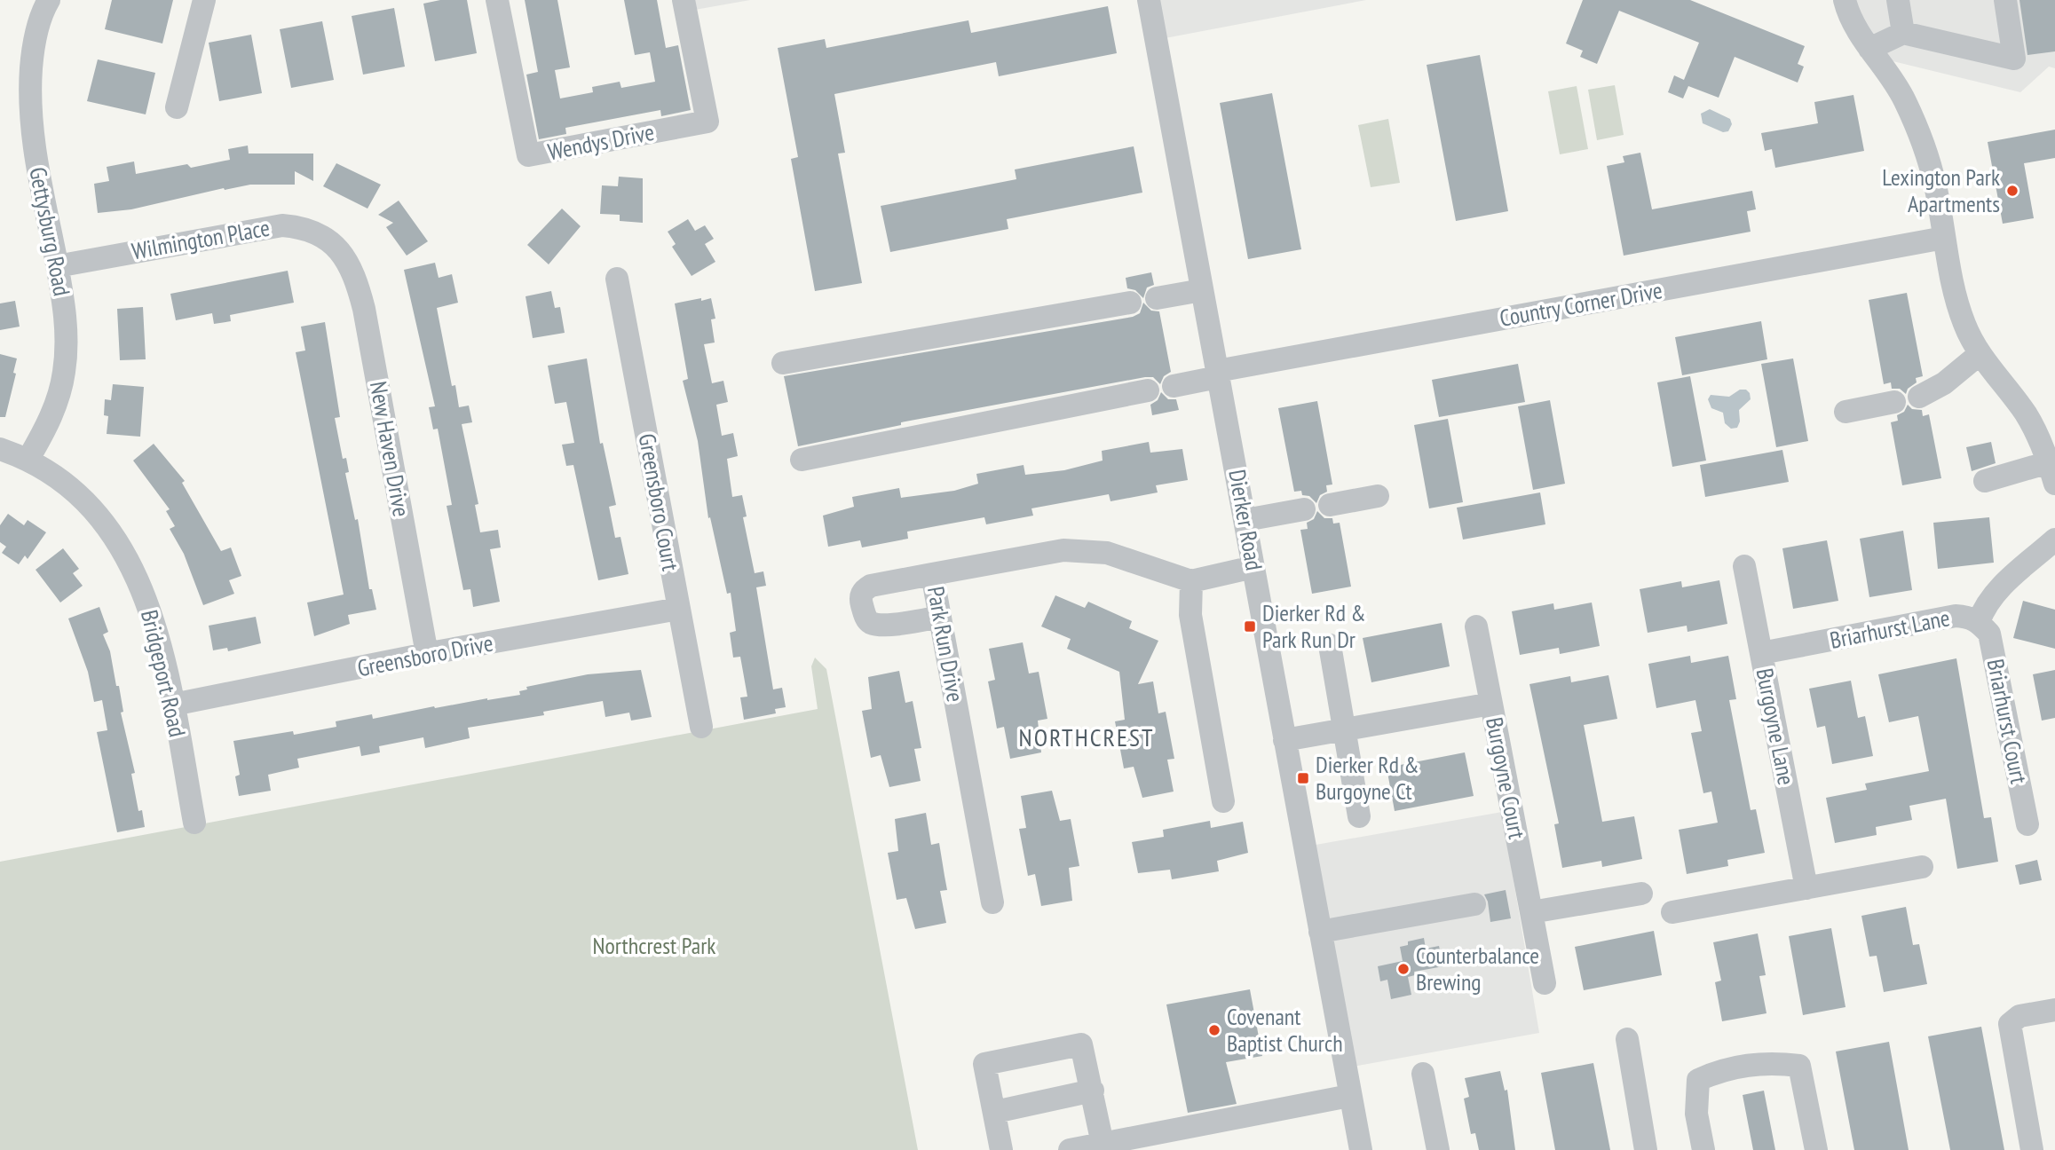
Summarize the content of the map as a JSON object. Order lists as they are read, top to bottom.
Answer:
{
  "streets": {
    "street": [
      "Wendys Drive",
      "Gettysburg Road",
      "Wilmington Place",
      "Country Corner Drive",
      "New Haven Drive",
      "Greensboro Court",
      "Dierker Road",
      "Briarhurst Lane",
      "Park Run Drive",
      "Greensboro Drive",
      "Bridgeport Road",
      "Briarhurst Court",
      "Burgoyne Lane",
      "Burgoyne Court"
    ]
  },
  "crossings": [
    ["Gettysburg Road", "Wilmington Place"],
    ["Gettysburg Road", "Bridgeport Road"],
    ["Wilmington Place", "New Haven Drive"],
    ["Country Corner Drive", "Dierker Road"],
    ["New Haven Drive", "Greensboro Drive"],
    ["Greensboro Court", "Greensboro Drive"],
    ["Dierker Road", "Burgoyne Court"],
    ["Briarhurst Lane", "Briarhurst Court"],
    ["Briarhurst Lane", "Burgoyne Lane"],
    ["Greensboro Drive", "Bridgeport Road"]
  ],
  "districts": ["NORTHCREST"],
  "parks": ["Northcrest Park"],
  "places": {
    "other": ["Lexington Park Apartments", "Counterbalance Brewing", "Covenant Baptist Church"],
    "transit": ["Dierker Rd & Park Run Dr", "Dierker Rd & Burgoyne Ct"]
  }
}
